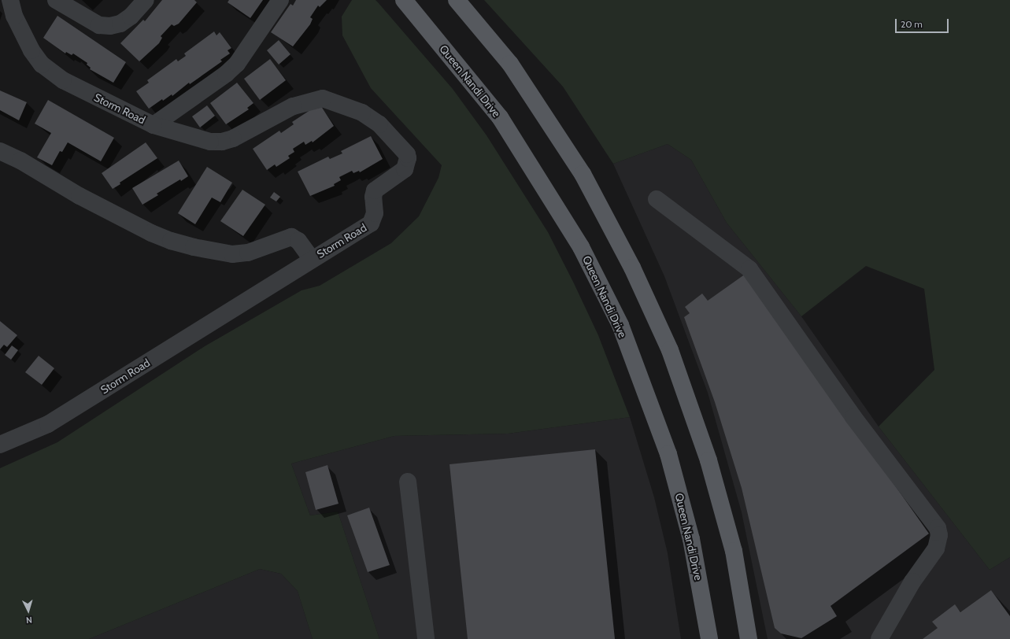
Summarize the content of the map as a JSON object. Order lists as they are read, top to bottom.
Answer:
{
  "streets": {
    "main road": ["Queen Nandi Drive"],
    "street": ["Storm Road"]
  },
  "scale_bar": "20 m",
  "north": "bottom"
}
